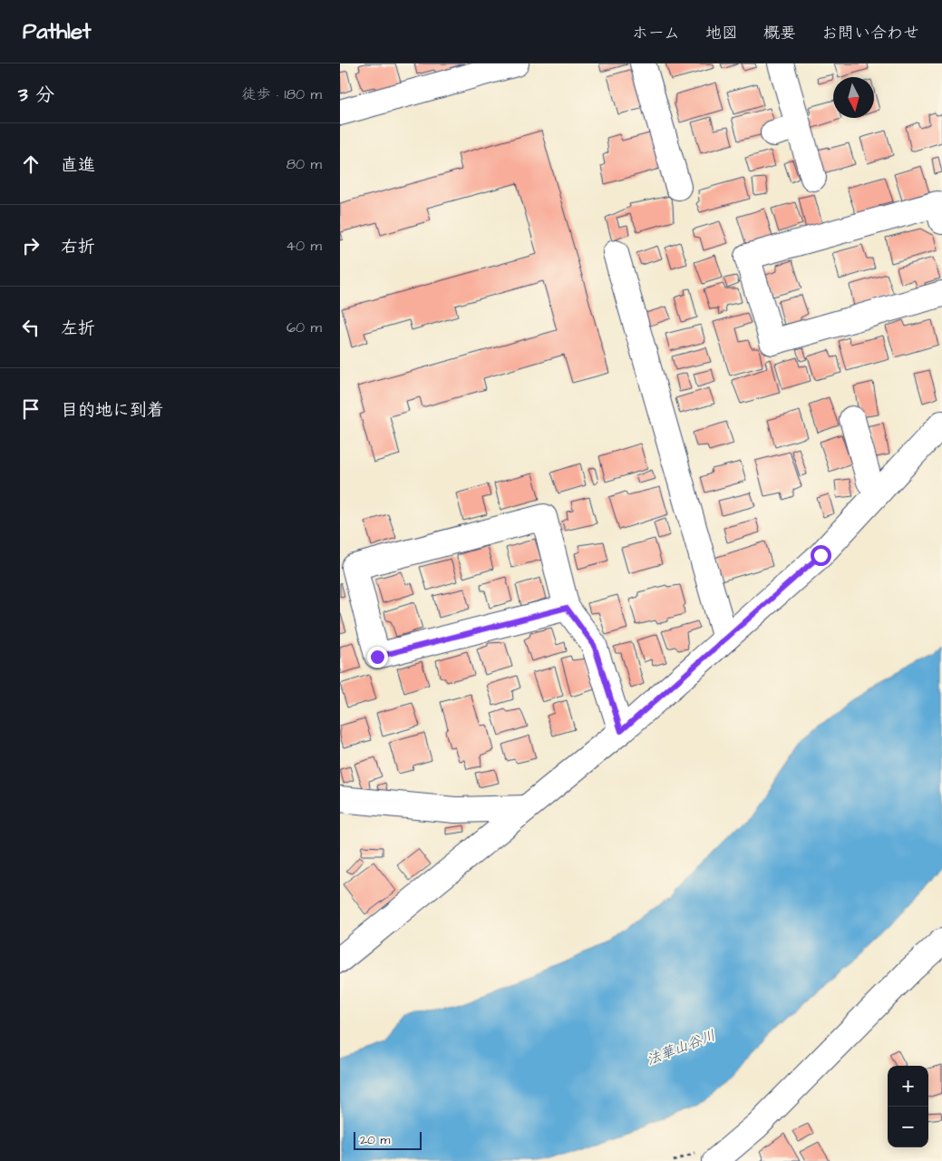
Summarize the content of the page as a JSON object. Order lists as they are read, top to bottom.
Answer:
{
  "water": ["法華山谷川"],
  "scale_bar": "20 m",
  "north": "bottom",
  "page": {
    "header": "Pathlet",
    "nav": [
      "ホーム",
      "地図",
      "概要",
      "お問い合わせ"
    ],
    "heading": ["3 分", "徒歩 · 180 m"],
    "list": [
      ["直進", "80 m"],
      ["右折", "40 m"],
      ["左折", "60 m"],
      "目的地に到着"
    ],
    "map_buttons": ["+", "−"],
    "scale": "20 m"
  }
}
